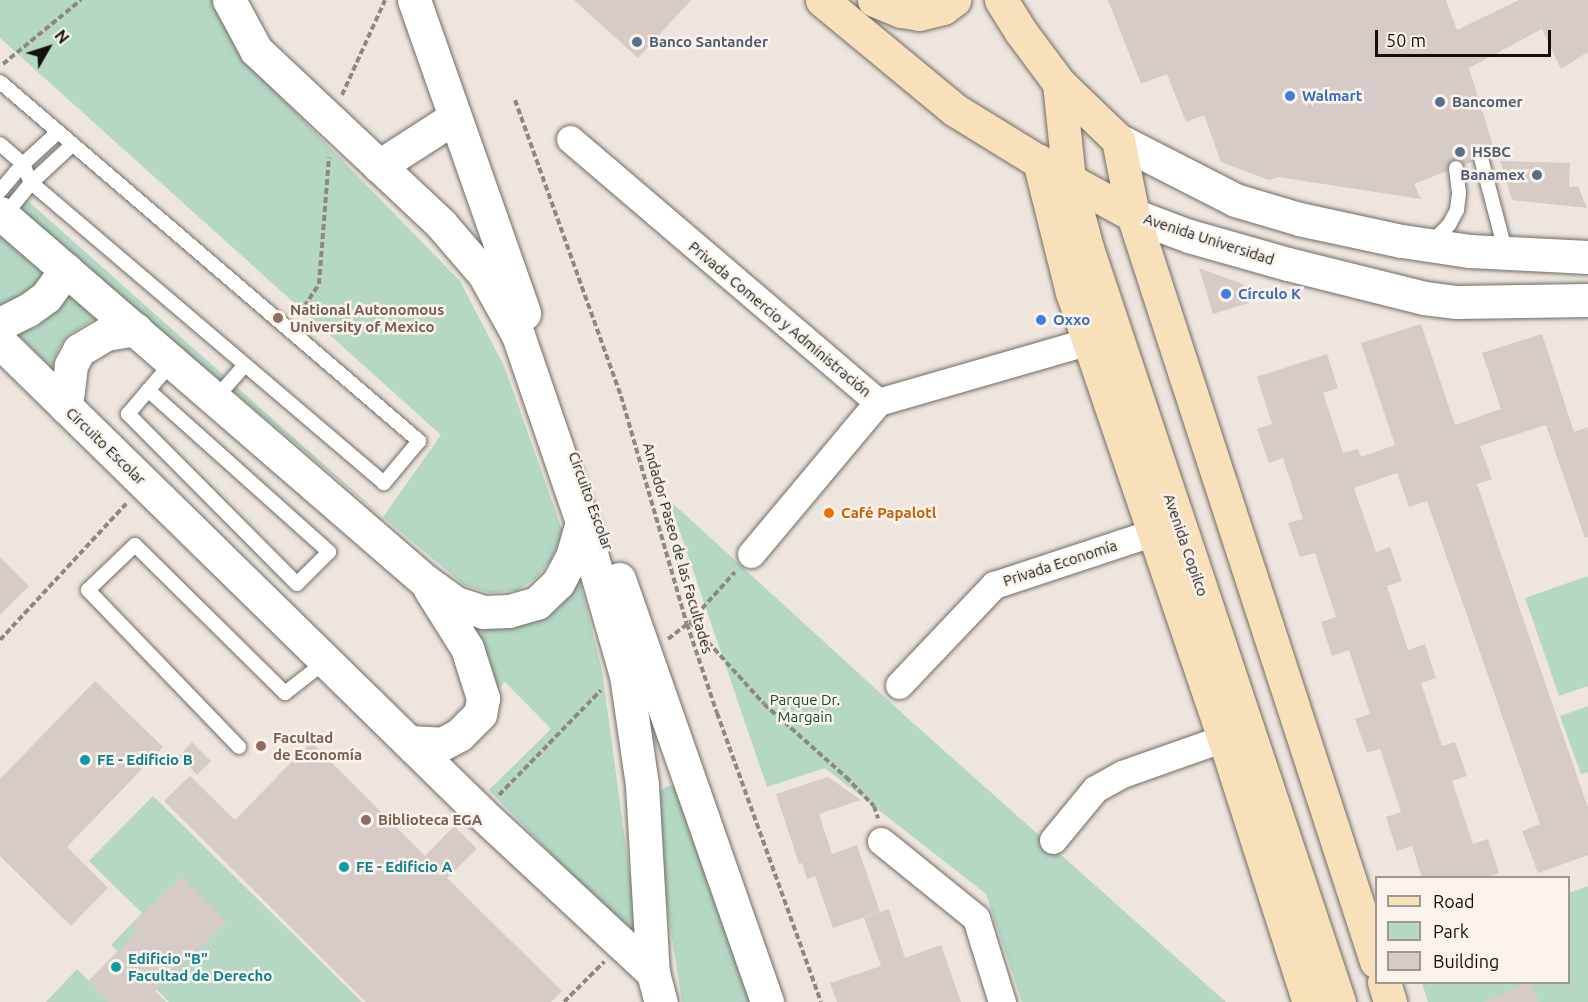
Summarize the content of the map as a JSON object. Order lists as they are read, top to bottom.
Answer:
{
  "streets": {
    "main road": ["Avenida Universidad", "Avenida Copilco"],
    "street": ["Privada Comercio y Administración", "Circuito Escolar", "Privada Economía"],
    "path": ["Andador Paseo de las Facultades"]
  },
  "crossings": [
    ["Avenida Universidad", "Avenida Copilco"],
    ["Privada Comercio y Administración", "Avenida Copilco"],
    ["Avenida Copilco", "Privada Economía"]
  ],
  "parks": ["Parque Dr. Margain"],
  "places": [
    "Banco Santander",
    "Walmart",
    "Bancomer",
    "HSBC",
    "Banamex",
    "Círculo K",
    "National Autonomous University of Mexico",
    "Oxxo",
    "Café Papalotl",
    "Facultad de Economía",
    "FE - Edificio B",
    "Biblioteca EGA",
    "FE - Edificio A",
    "Edificio \"B\" Facultad de Derecho"
  ],
  "legend": ["Road", "Park", "Building"],
  "scale_bar": "50 m",
  "north": "top right"
}
